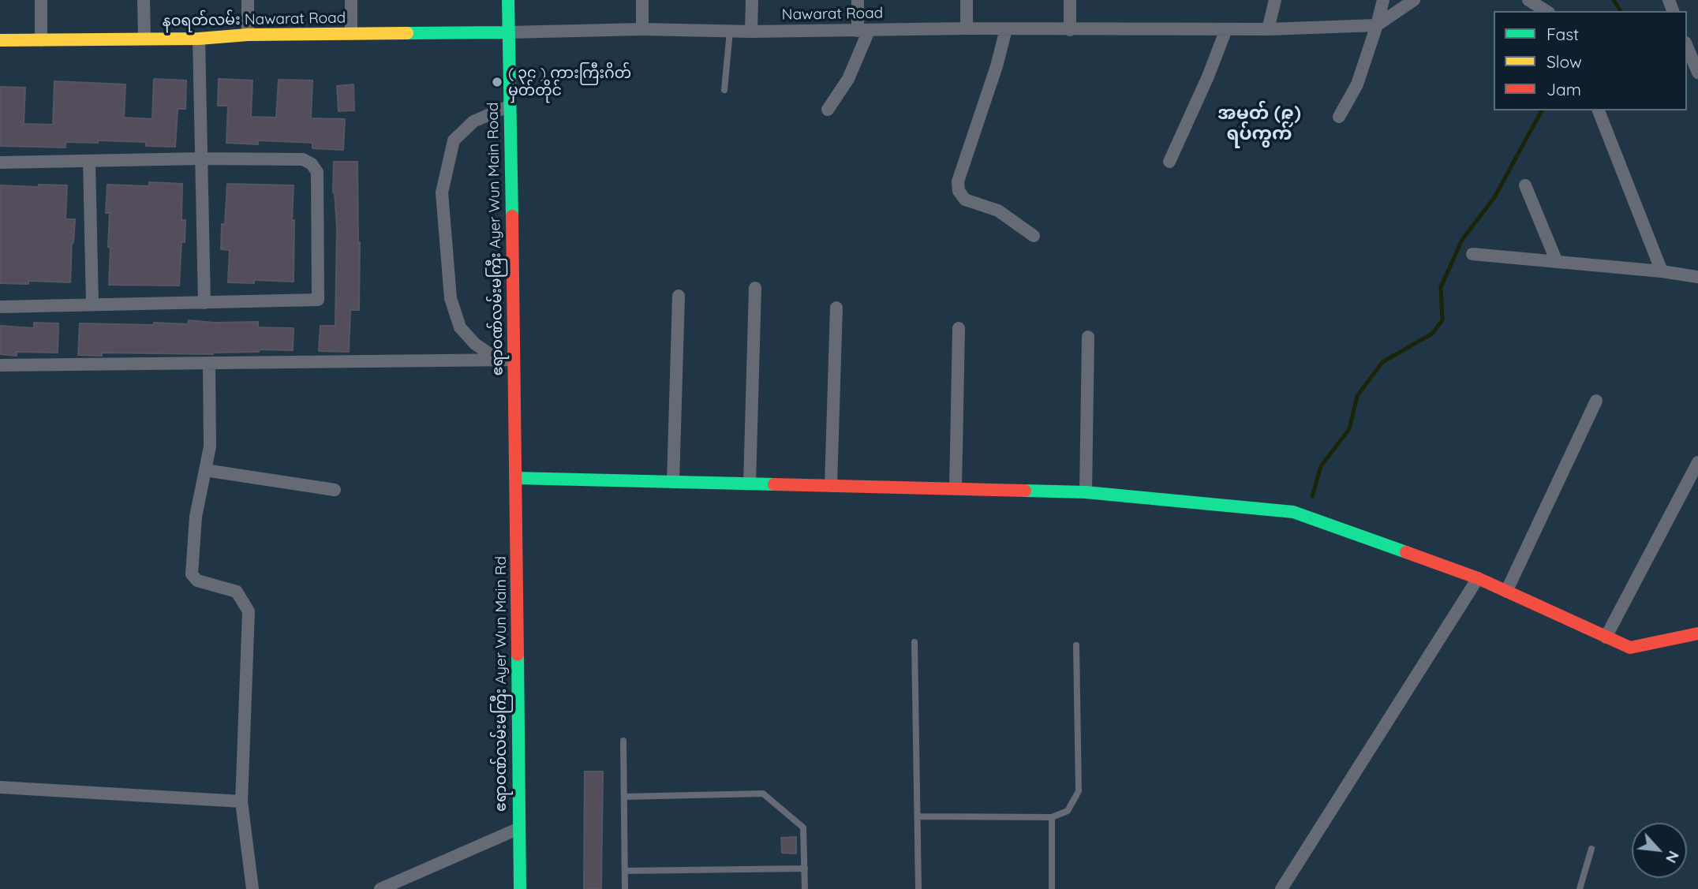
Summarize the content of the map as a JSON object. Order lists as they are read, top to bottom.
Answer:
{
  "streets": {
    "main road": ["နဝရတ်လမ်း Nawarat Road", "ဧရာဝဏ်လမ်းမကြီး Ayer Wun Main Road", "ဧရာဝဏ်လမ်းမကြီး Ayer Wun Main Rd"],
    "street": ["Nawarat Road"]
  },
  "crossings": [
    ["Nawarat Road", "နဝရတ်လမ်း Nawarat Road"],
    ["Nawarat Road", "ဧရာဝဏ်လမ်းမကြီး Ayer Wun Main Road"],
    ["နဝရတ်လမ်း Nawarat Road", "ဧရာဝဏ်လမ်းမကြီး Ayer Wun Main Road"],
    ["ဧရာဝဏ်လမ်းမကြီး Ayer Wun Main Road", "ဧရာဝဏ်လမ်းမကြီး Ayer Wun Main Rd"]
  ],
  "districts": ["အမှတ် (၉) ရပ်ကွက်"],
  "places": ["( ၃၄ ) ကားကြီးဂိတ် မှတ်တိုင်"],
  "legend": ["Fast", "Slow", "Jam"],
  "north": "bottom right"
}
